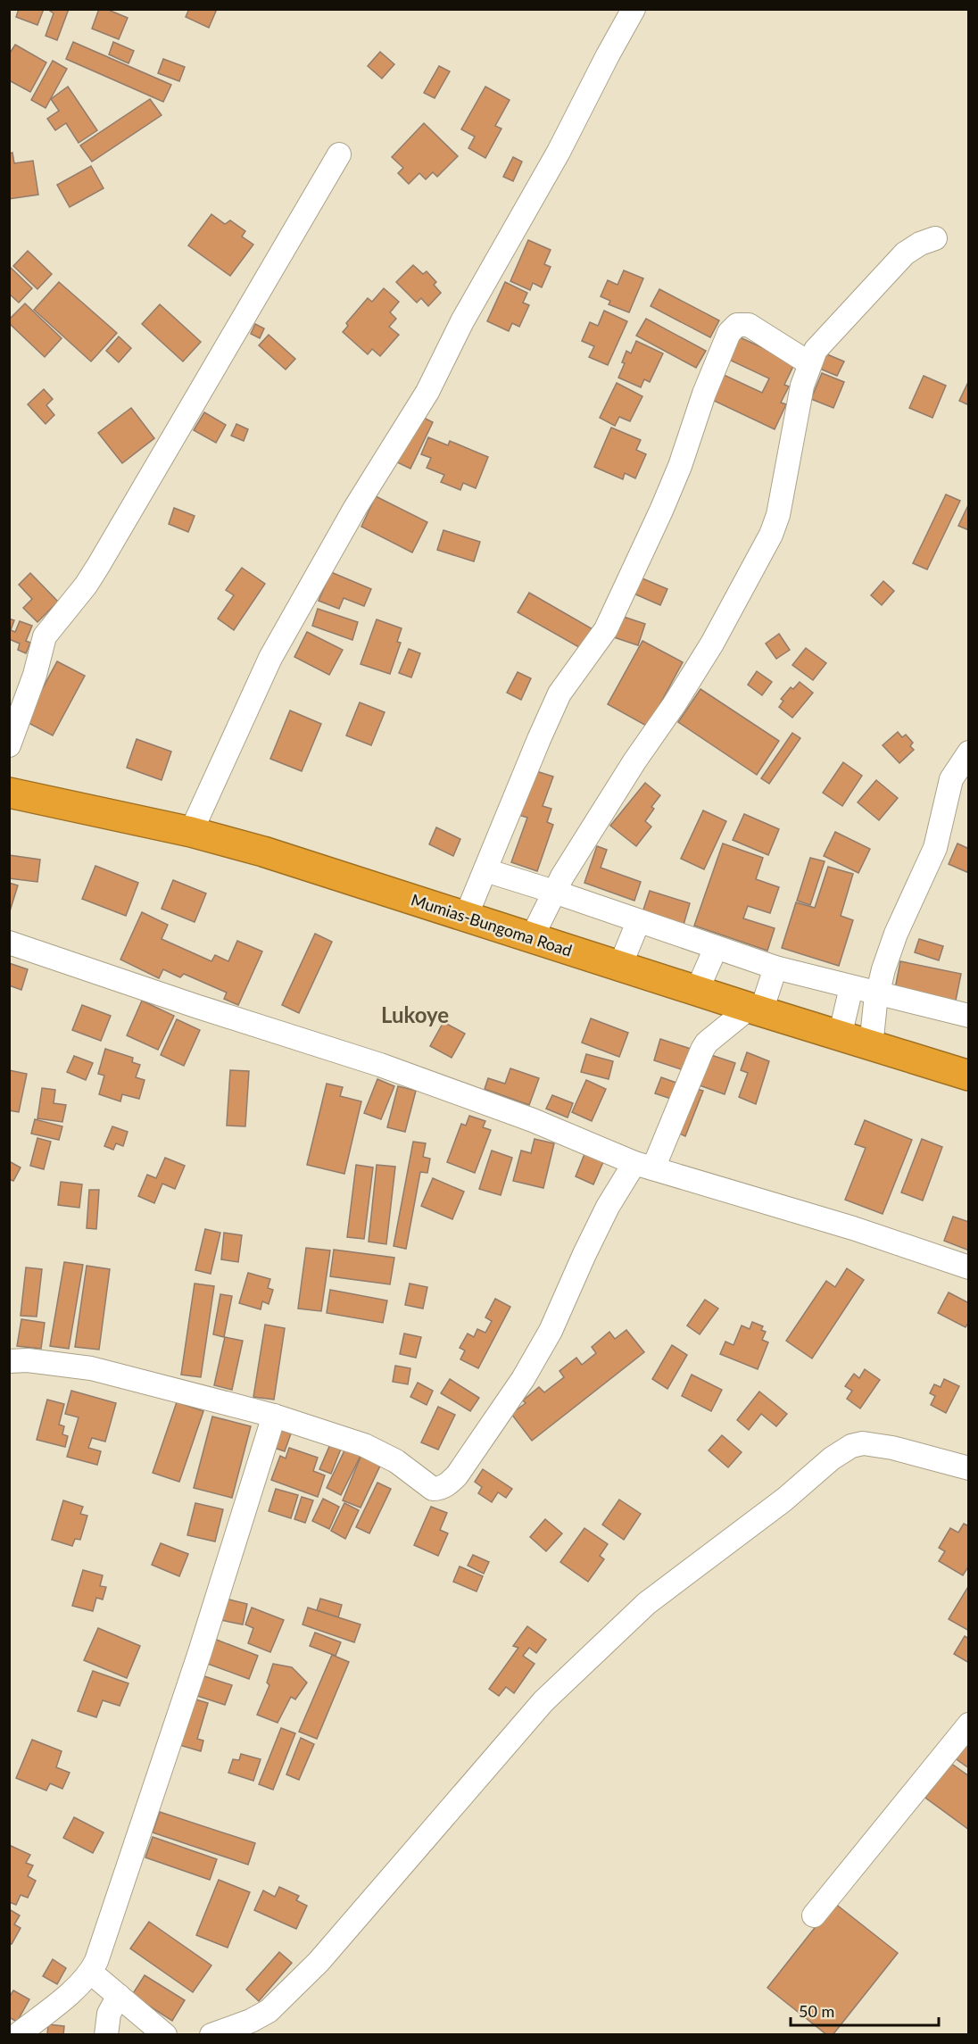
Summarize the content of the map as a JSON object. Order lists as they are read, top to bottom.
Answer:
{
  "streets": {
    "highway": ["Mumias-Bungoma Road"]
  },
  "districts": ["Lukoye"],
  "scale_bar": "50 m"
}
